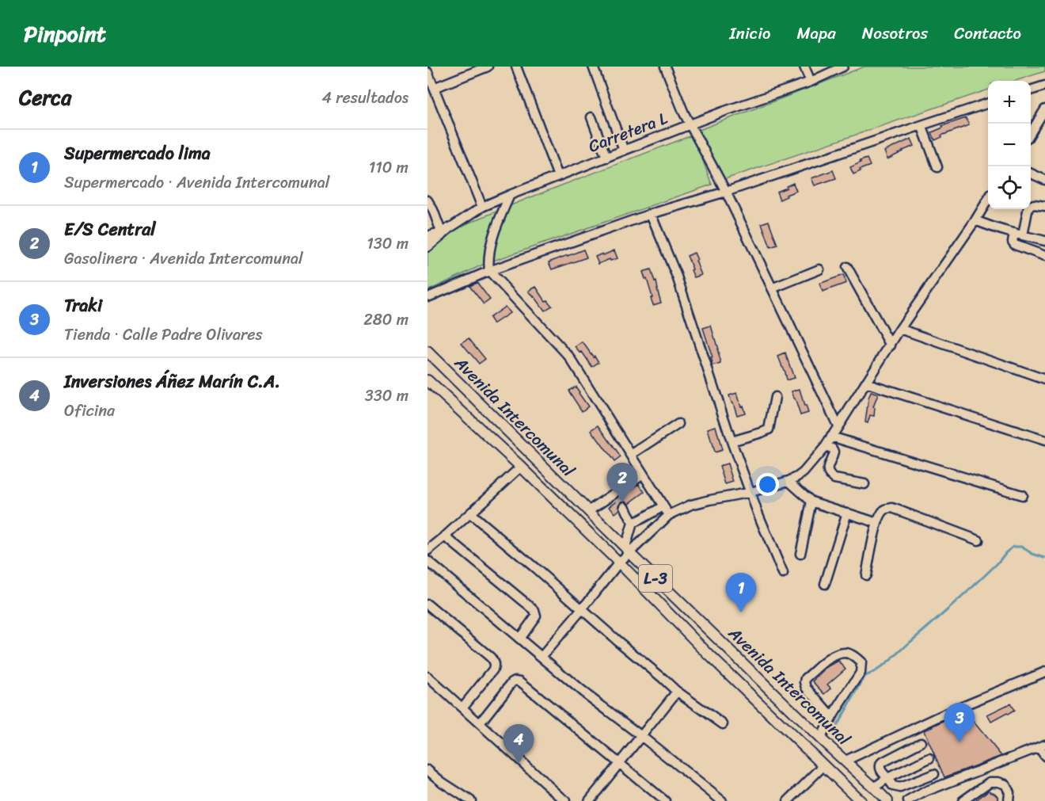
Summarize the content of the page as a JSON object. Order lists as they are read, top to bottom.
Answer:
{
  "streets": {
    "main road": ["Avenida Intercomunal", "L-3"],
    "street": ["Carretera L"]
  },
  "page": {
    "header": "Pinpoint",
    "nav": [
      "Inicio",
      "Mapa",
      "Nosotros",
      "Contacto"
    ],
    "heading": ["Cerca", "4 resultados"],
    "map_buttons": ["+", "−"],
    "list": [
      {
        "mark": "1",
        "name": "Supermercado lima",
        "note": "Supermercado · Avenida Intercomunal",
        "value": "110 m"
      },
      {
        "mark": "2",
        "name": "E/S Central",
        "note": "Gasolinera · Avenida Intercomunal",
        "value": "130 m"
      },
      {
        "mark": "3",
        "name": "Traki",
        "note": "Tienda · Calle Padre Olivares",
        "value": "280 m"
      },
      {
        "mark": "4",
        "name": "Inversiones Áñez Marín C.A.",
        "note": "Oficina",
        "value": "330 m"
      }
    ],
    "pins": [
      "2",
      "1",
      "3",
      "4"
    ]
  }
}
